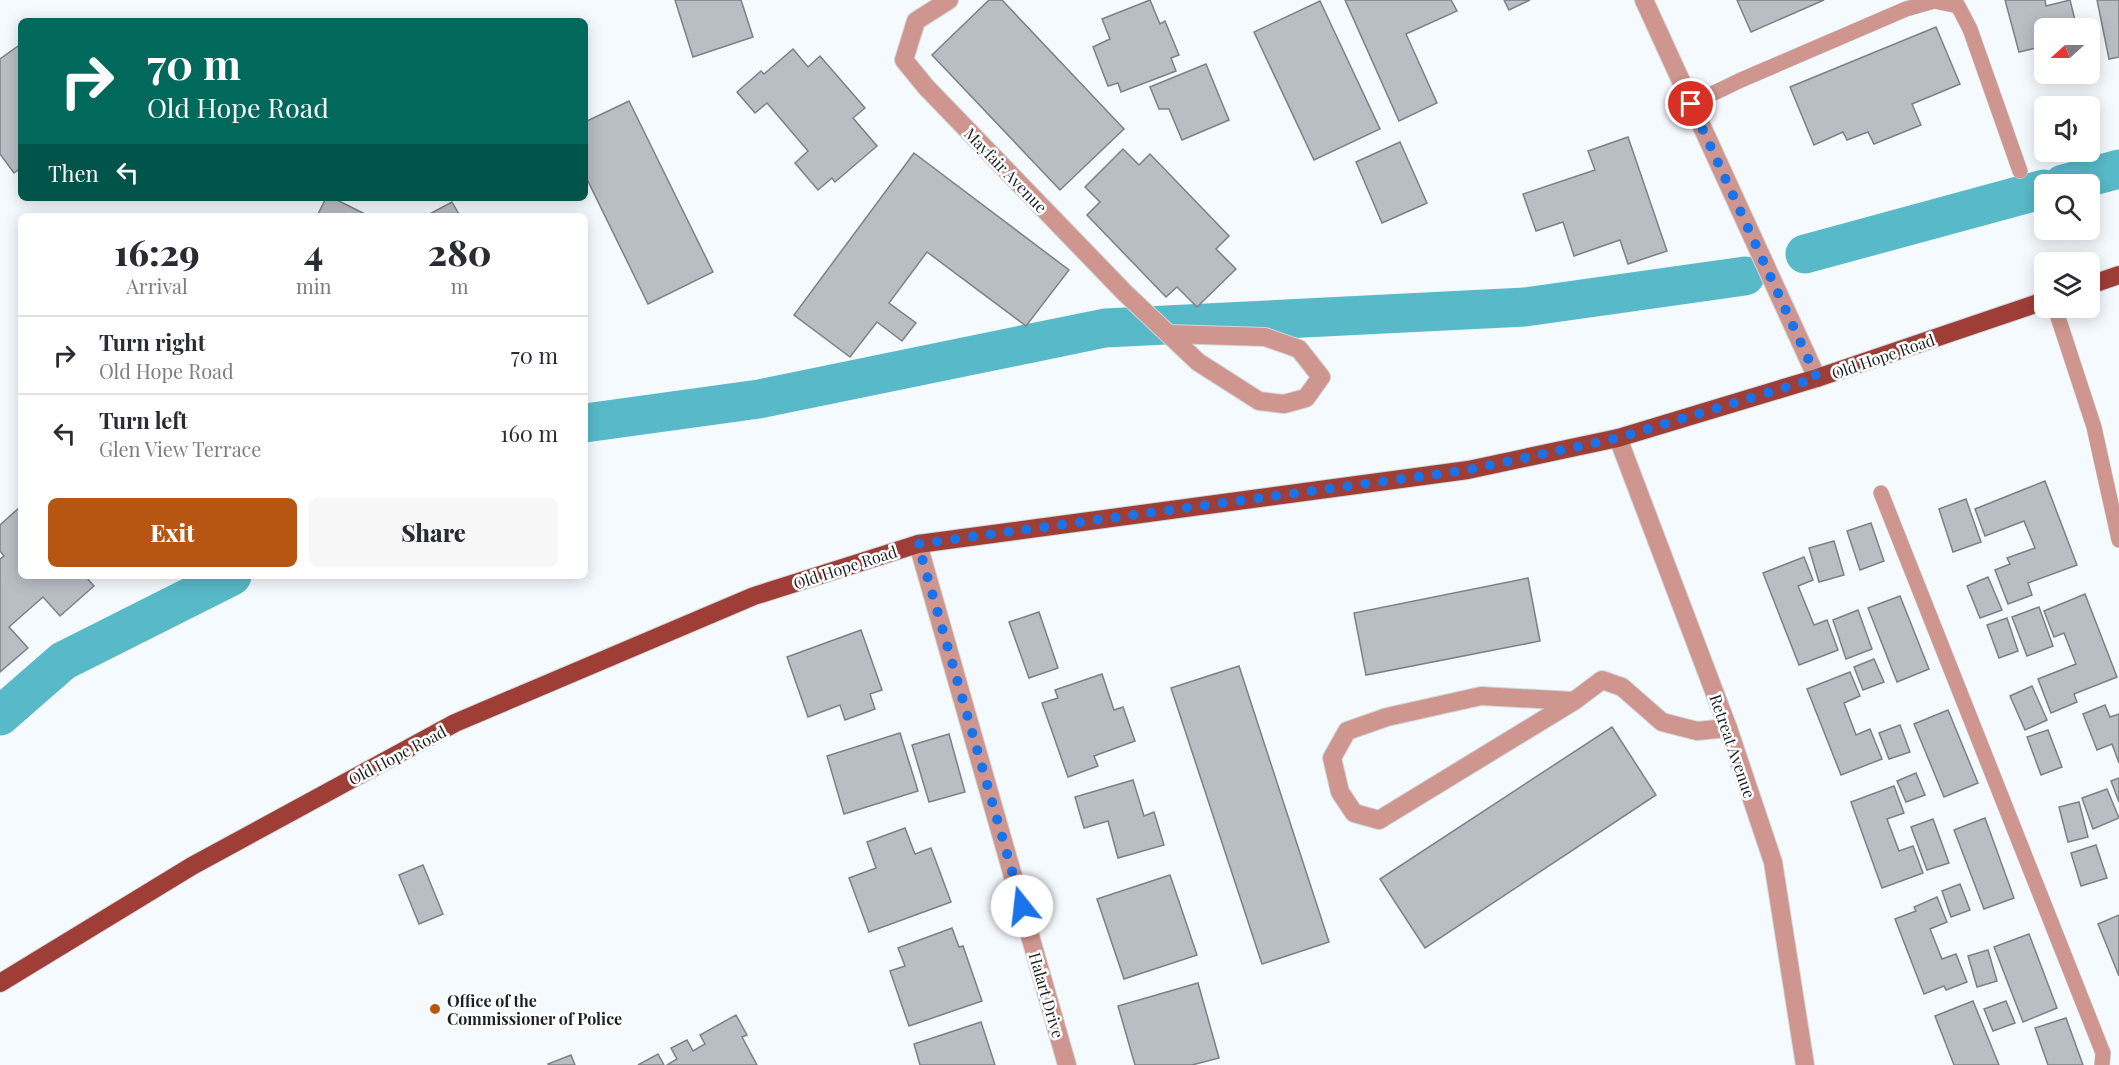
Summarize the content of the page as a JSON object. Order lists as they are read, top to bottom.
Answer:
{
  "streets": {
    "main road": ["Old Hope Road"],
    "street": ["Mayfair Avenue", "Retreat Avenue", "Halart Drive"]
  },
  "crossings": [
    ["Old Hope Road", "Retreat Avenue"],
    ["Old Hope Road", "Halart Drive"]
  ],
  "places": ["Office of the Commissioner of Police"],
  "north": "left",
  "page": {
    "turn": ["70 m", "Old Hope Road"],
    "then": "Then",
    "eta": [
      "16:29",
      "Arrival",
      "4",
      "min",
      "280",
      "m"
    ],
    "list": [
      {
        "name": "Turn right",
        "note": "Old Hope Road",
        "value": "70 m"
      },
      {
        "name": "Turn left",
        "note": "Glen View Terrace",
        "value": "160 m"
      }
    ],
    "buttons": ["Exit", "Share"]
  }
}
